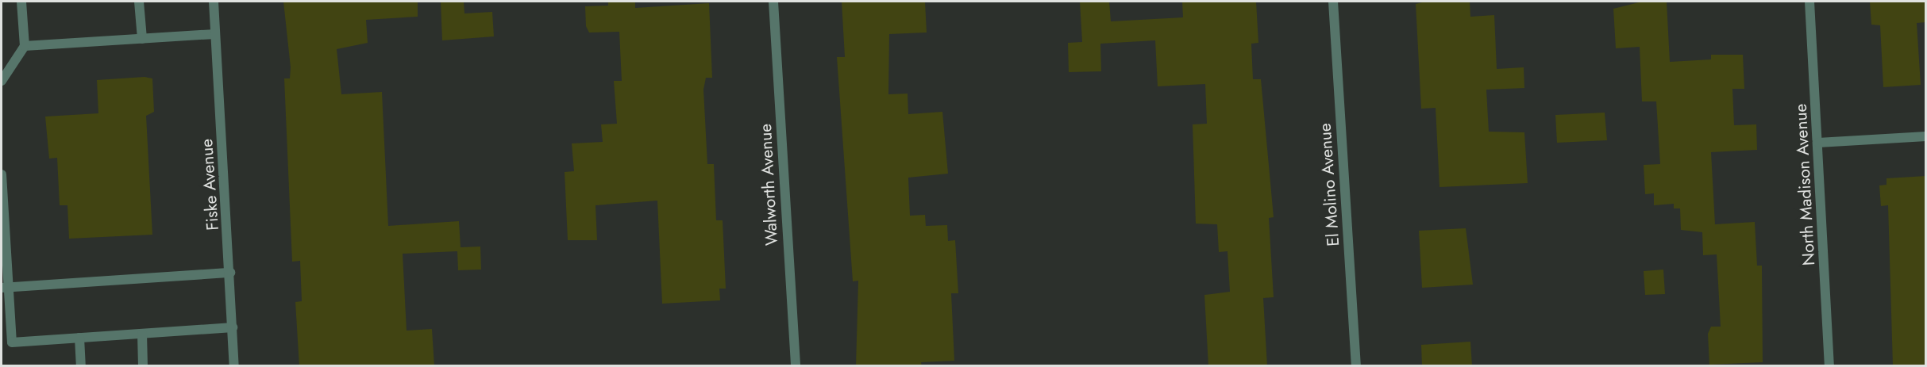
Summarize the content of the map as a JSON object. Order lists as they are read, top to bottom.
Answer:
{
  "streets": {
    "street": [
      "Fiske Avenue",
      "Walworth Avenue",
      "El Molino Avenue",
      "North Madison Avenue"
    ]
  }
}
